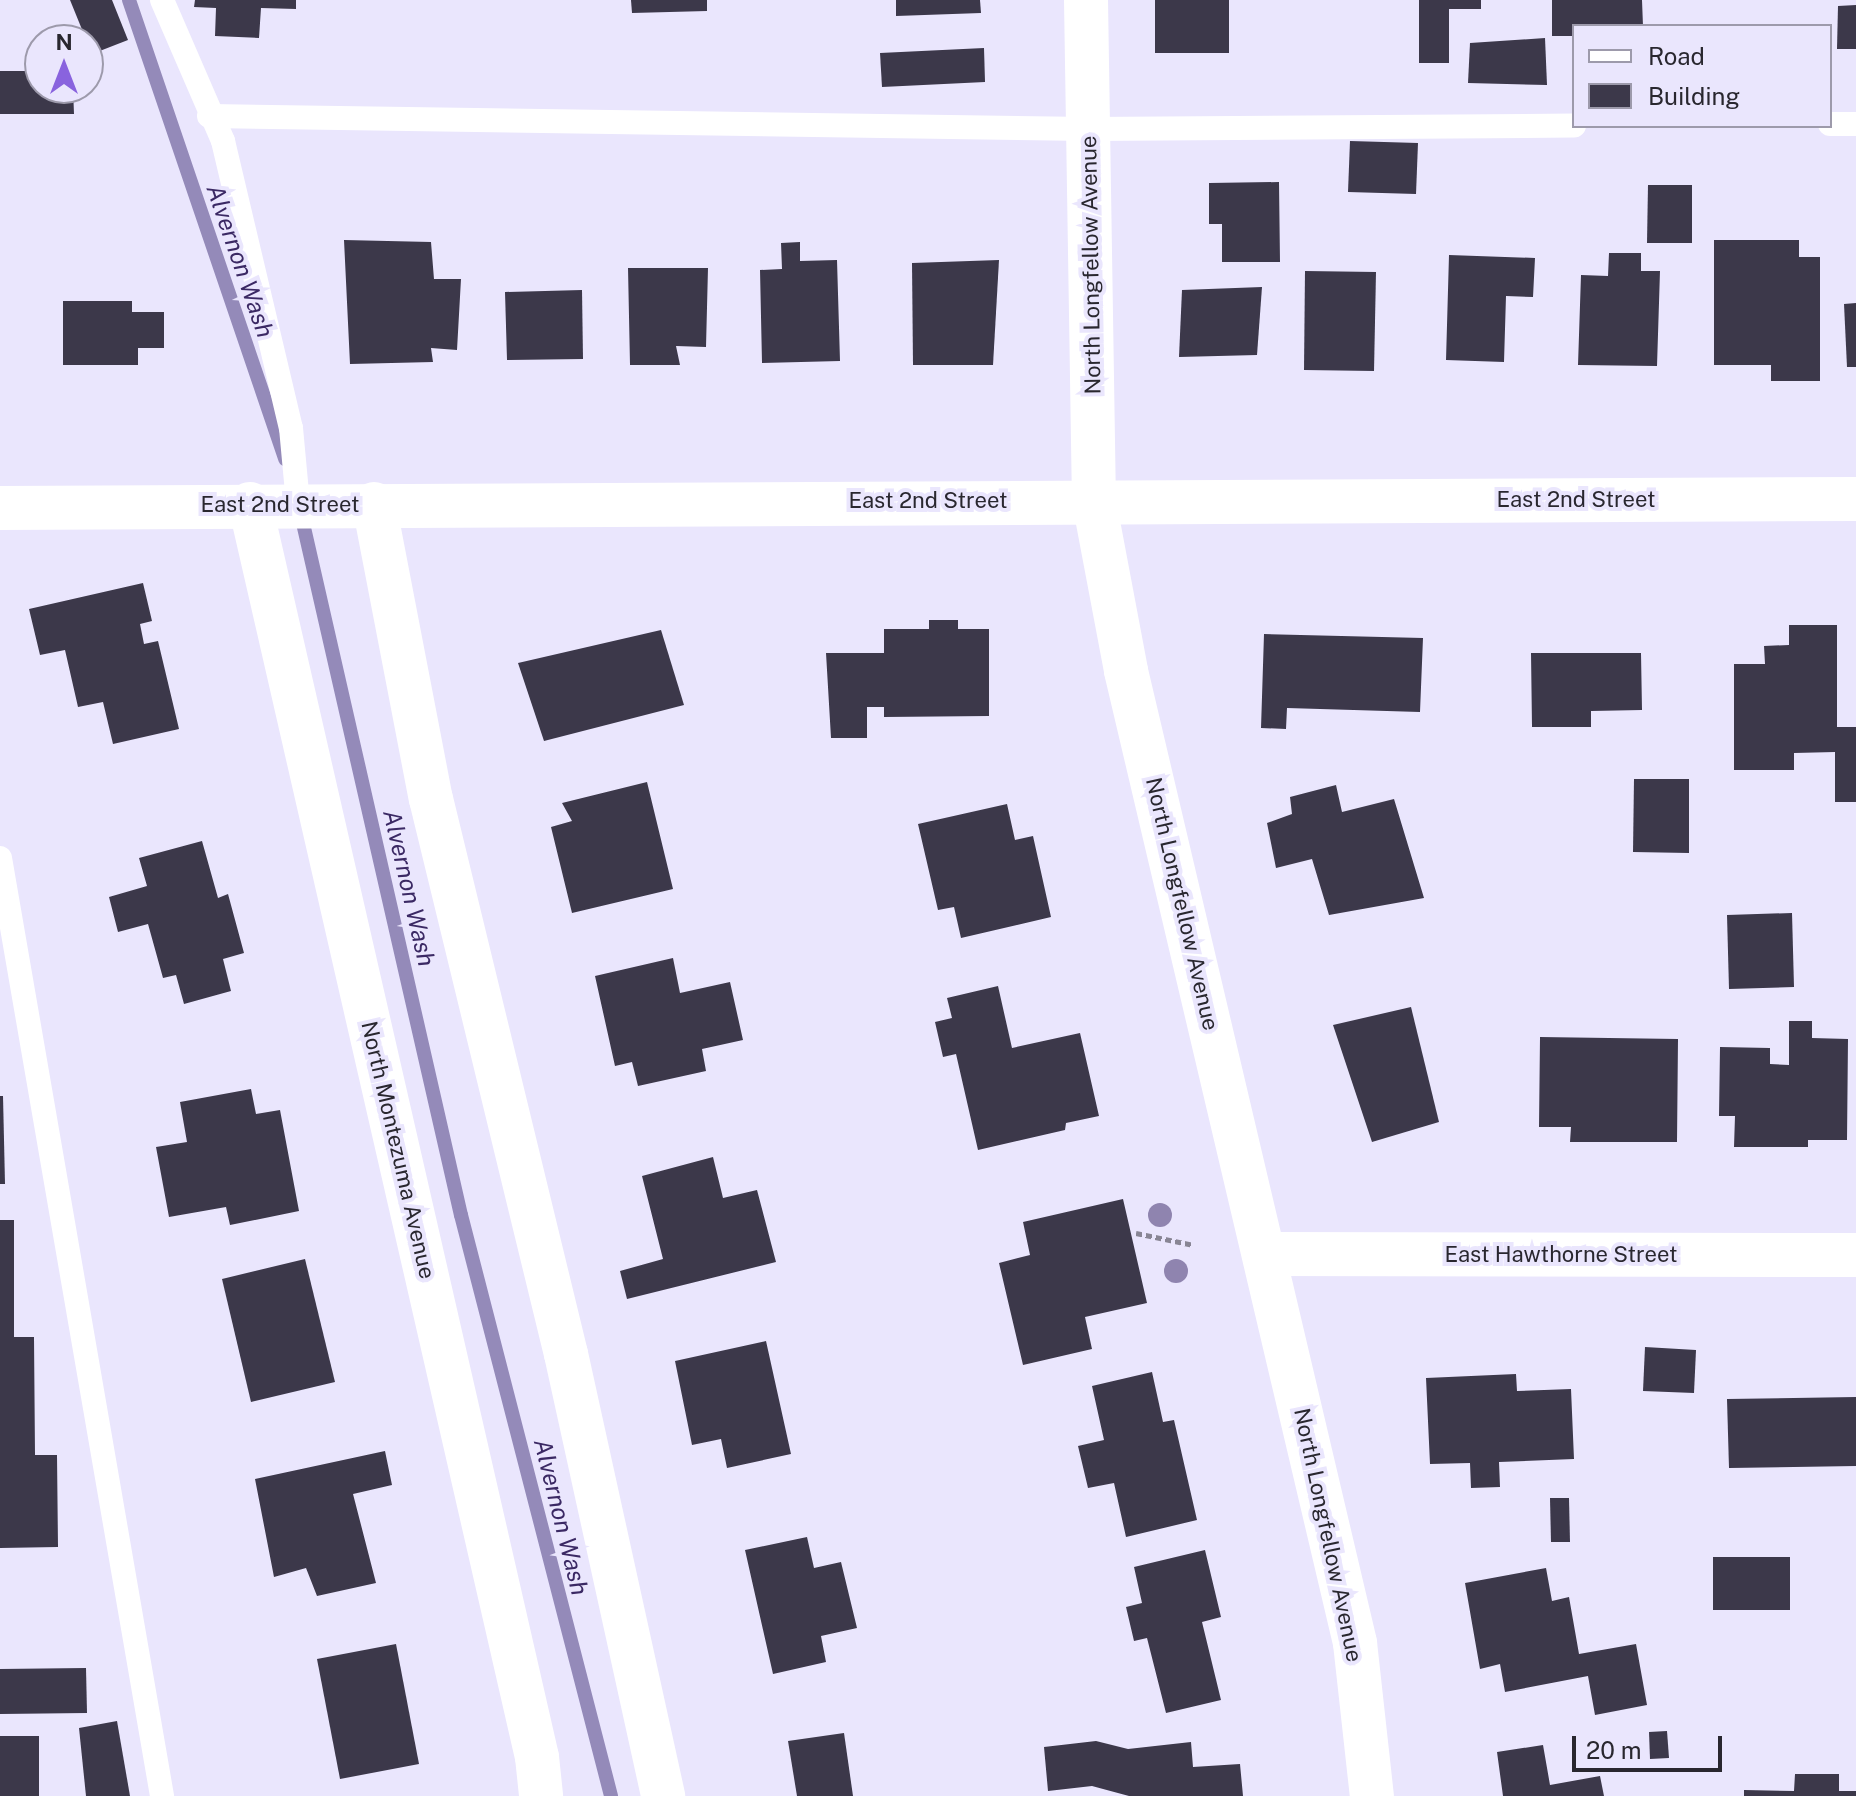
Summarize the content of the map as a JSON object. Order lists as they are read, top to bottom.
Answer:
{
  "streets": {
    "street": [
      "North Longfellow Avenue",
      "East 2nd Street",
      "North Montezuma Avenue",
      "East Hawthorne Street"
    ]
  },
  "crossings": [
    ["North Longfellow Avenue", "East 2nd Street"],
    ["North Longfellow Avenue", "East Hawthorne Street"],
    ["East 2nd Street", "North Montezuma Avenue"]
  ],
  "water": ["Alvernon Wash"],
  "legend": ["Road", "Building"],
  "scale_bar": "20 m",
  "north": "top"
}
